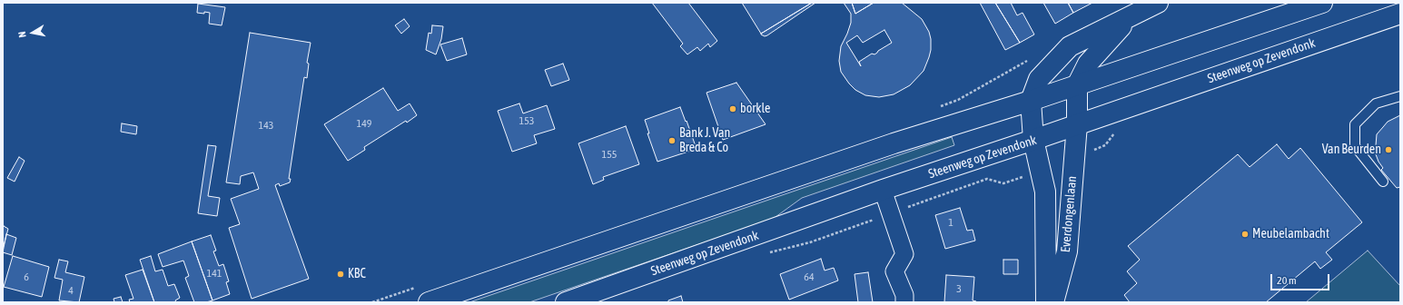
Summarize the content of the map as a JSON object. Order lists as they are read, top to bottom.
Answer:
{
  "streets": {
    "main road": ["Steenweg op Zevendonk", "Everdongenlaan"]
  },
  "crossings": [
    ["Steenweg op Zevendonk", "Everdongenlaan"]
  ],
  "places": [
    "borkle",
    "Bank J. Van Breda & Co",
    "Van Beurden",
    "Meubelambacht",
    "KBC"
  ],
  "house_numbers": [
    "153",
    "149",
    "143",
    "155",
    "1",
    "141",
    "6",
    "64",
    "3",
    "4"
  ],
  "scale_bar": "20 m",
  "north": "left"
}
